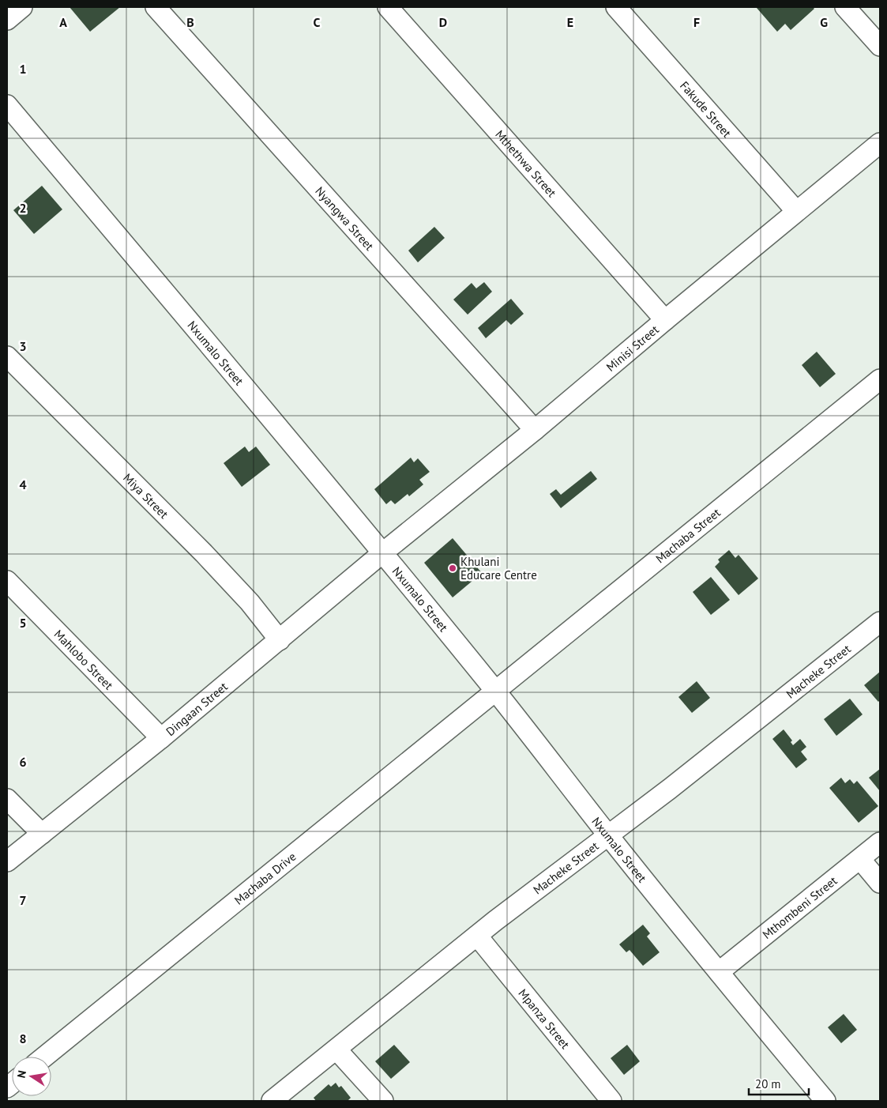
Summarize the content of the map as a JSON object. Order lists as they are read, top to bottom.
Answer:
{
  "streets": {
    "street": [
      "Fakude Street",
      "Mthethwa Street",
      "Nyangwa Street",
      "Minisi Street",
      "Nxumalo Street",
      "Miya Street",
      "Machaba Street",
      "Mahlobo Street",
      "Macheke Street",
      "Dingaan Street",
      "Machaba Drive",
      "Mthombeni Street",
      "Mpanza Street"
    ]
  },
  "crossings": [
    ["Fakude Street", "Minisi Street"],
    ["Mthethwa Street", "Minisi Street"],
    ["Nyangwa Street", "Minisi Street"],
    ["Minisi Street", "Nxumalo Street"],
    ["Minisi Street", "Dingaan Street"],
    ["Nxumalo Street", "Machaba Street"],
    ["Nxumalo Street", "Macheke Street"],
    ["Nxumalo Street", "Dingaan Street"],
    ["Nxumalo Street", "Machaba Drive"],
    ["Nxumalo Street", "Mthombeni Street"],
    ["Miya Street", "Dingaan Street"],
    ["Machaba Street", "Machaba Drive"],
    ["Mahlobo Street", "Dingaan Street"],
    ["Macheke Street", "Mpanza Street"]
  ],
  "places": ["Khulani Educare Centre"],
  "scale_bar": "20 m",
  "north": "left",
  "grid": {
    "columns": [
      "A",
      "B",
      "C",
      "D",
      "E",
      "F",
      "G"
    ],
    "rows": [
      "1",
      "2",
      "3",
      "4",
      "5",
      "6",
      "7",
      "8"
    ]
  }
}
